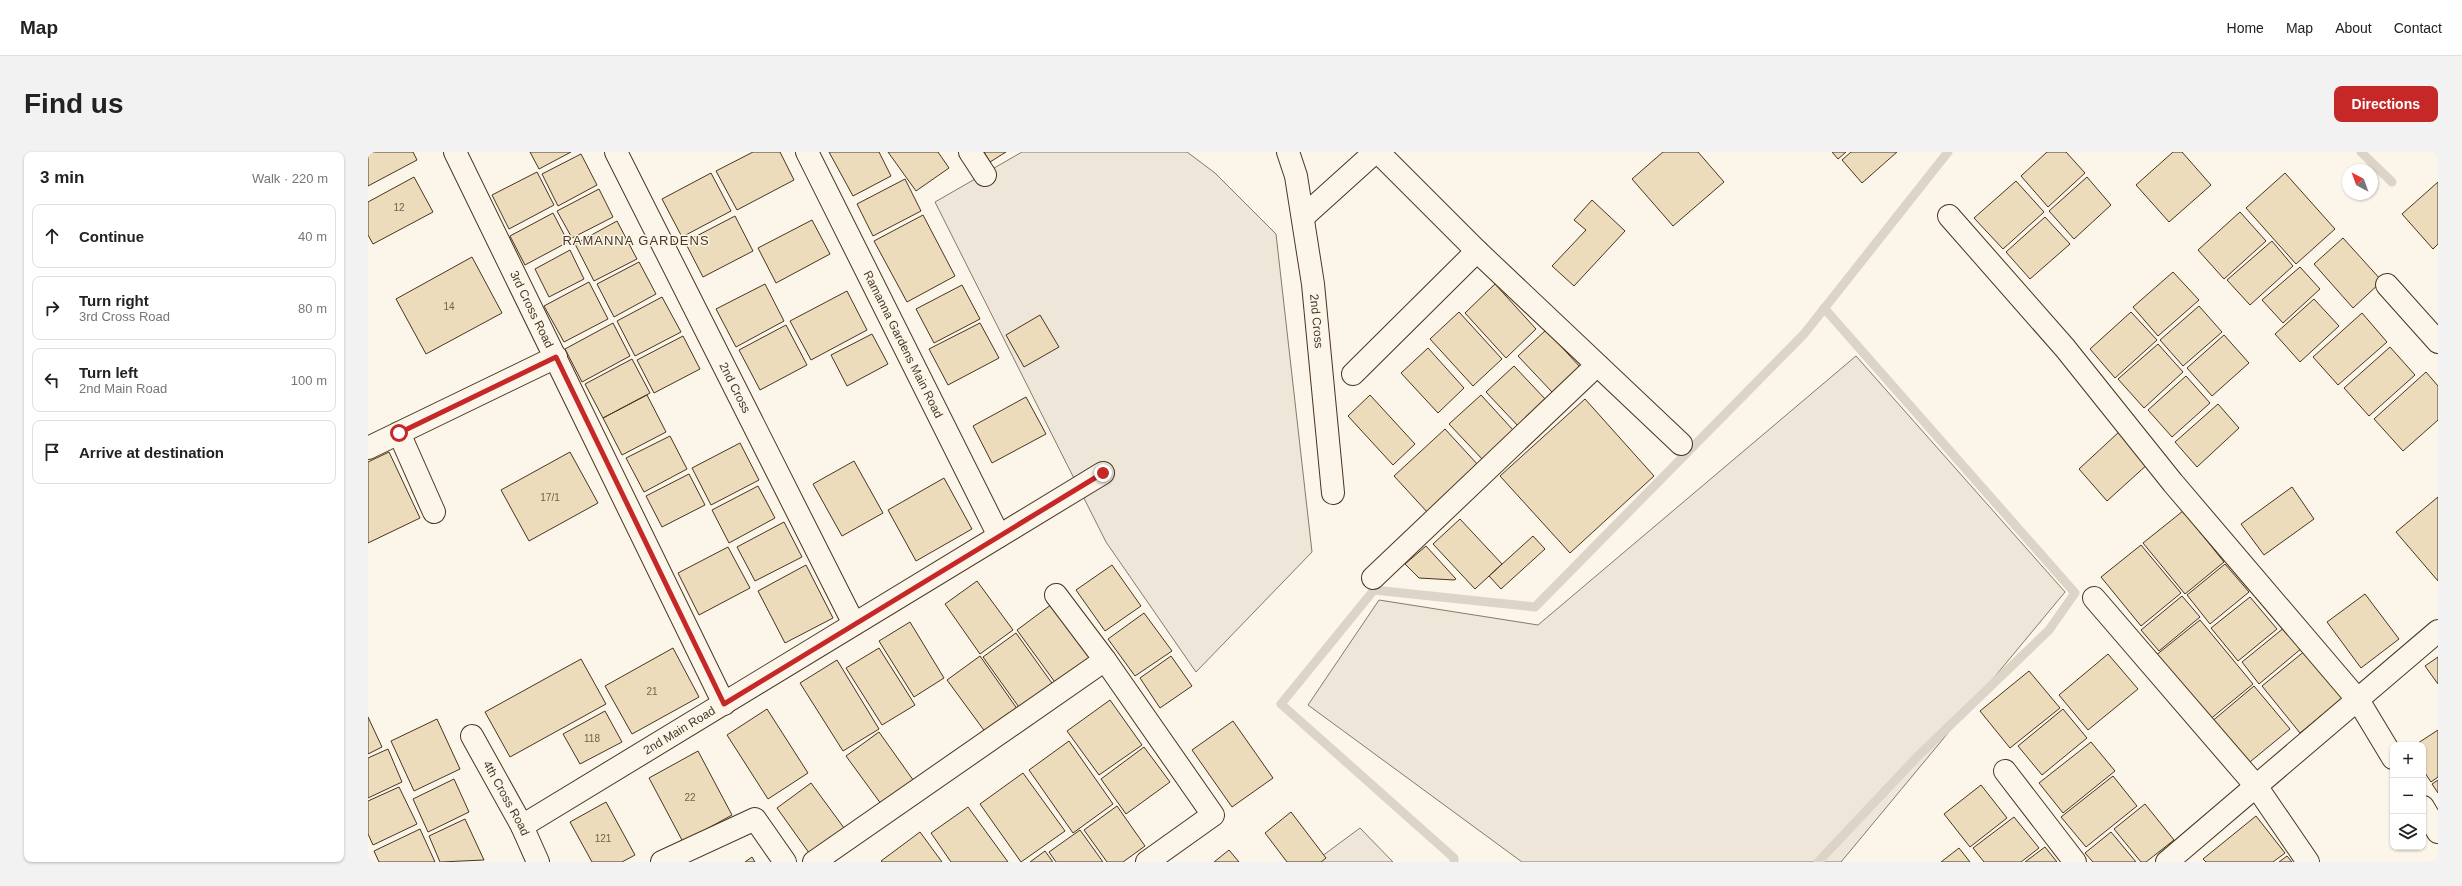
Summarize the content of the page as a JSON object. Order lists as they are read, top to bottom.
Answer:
{
  "streets": {
    "street": [
      "3rd Cross Road",
      "2nd Cross",
      "Ramanna Gardens Main Road",
      "2nd Main Road",
      "4th Cross Road"
    ]
  },
  "crossings": [
    ["3rd Cross Road", "2nd Main Road"],
    ["2nd Cross", "2nd Main Road"],
    ["Ramanna Gardens Main Road", "2nd Main Road"],
    ["2nd Main Road", "4th Cross Road"]
  ],
  "districts": ["RAMANNA GARDENS"],
  "house_numbers": [
    "12",
    "14",
    "17/1",
    "21",
    "118",
    "22",
    "121"
  ],
  "north": "top left",
  "page": {
    "header": "Map",
    "nav": [
      "Home",
      "Map",
      "About",
      "Contact"
    ],
    "buttons": "Directions",
    "title": "Find us",
    "heading": ["3 min", "Walk · 220 m"],
    "list": [
      ["Continue", "40 m"],
      ["Turn right", "3rd Cross Road", "80 m"],
      ["Turn left", "2nd Main Road", "100 m"],
      "Arrive at destination"
    ],
    "map_buttons": ["+", "−"]
  }
}
